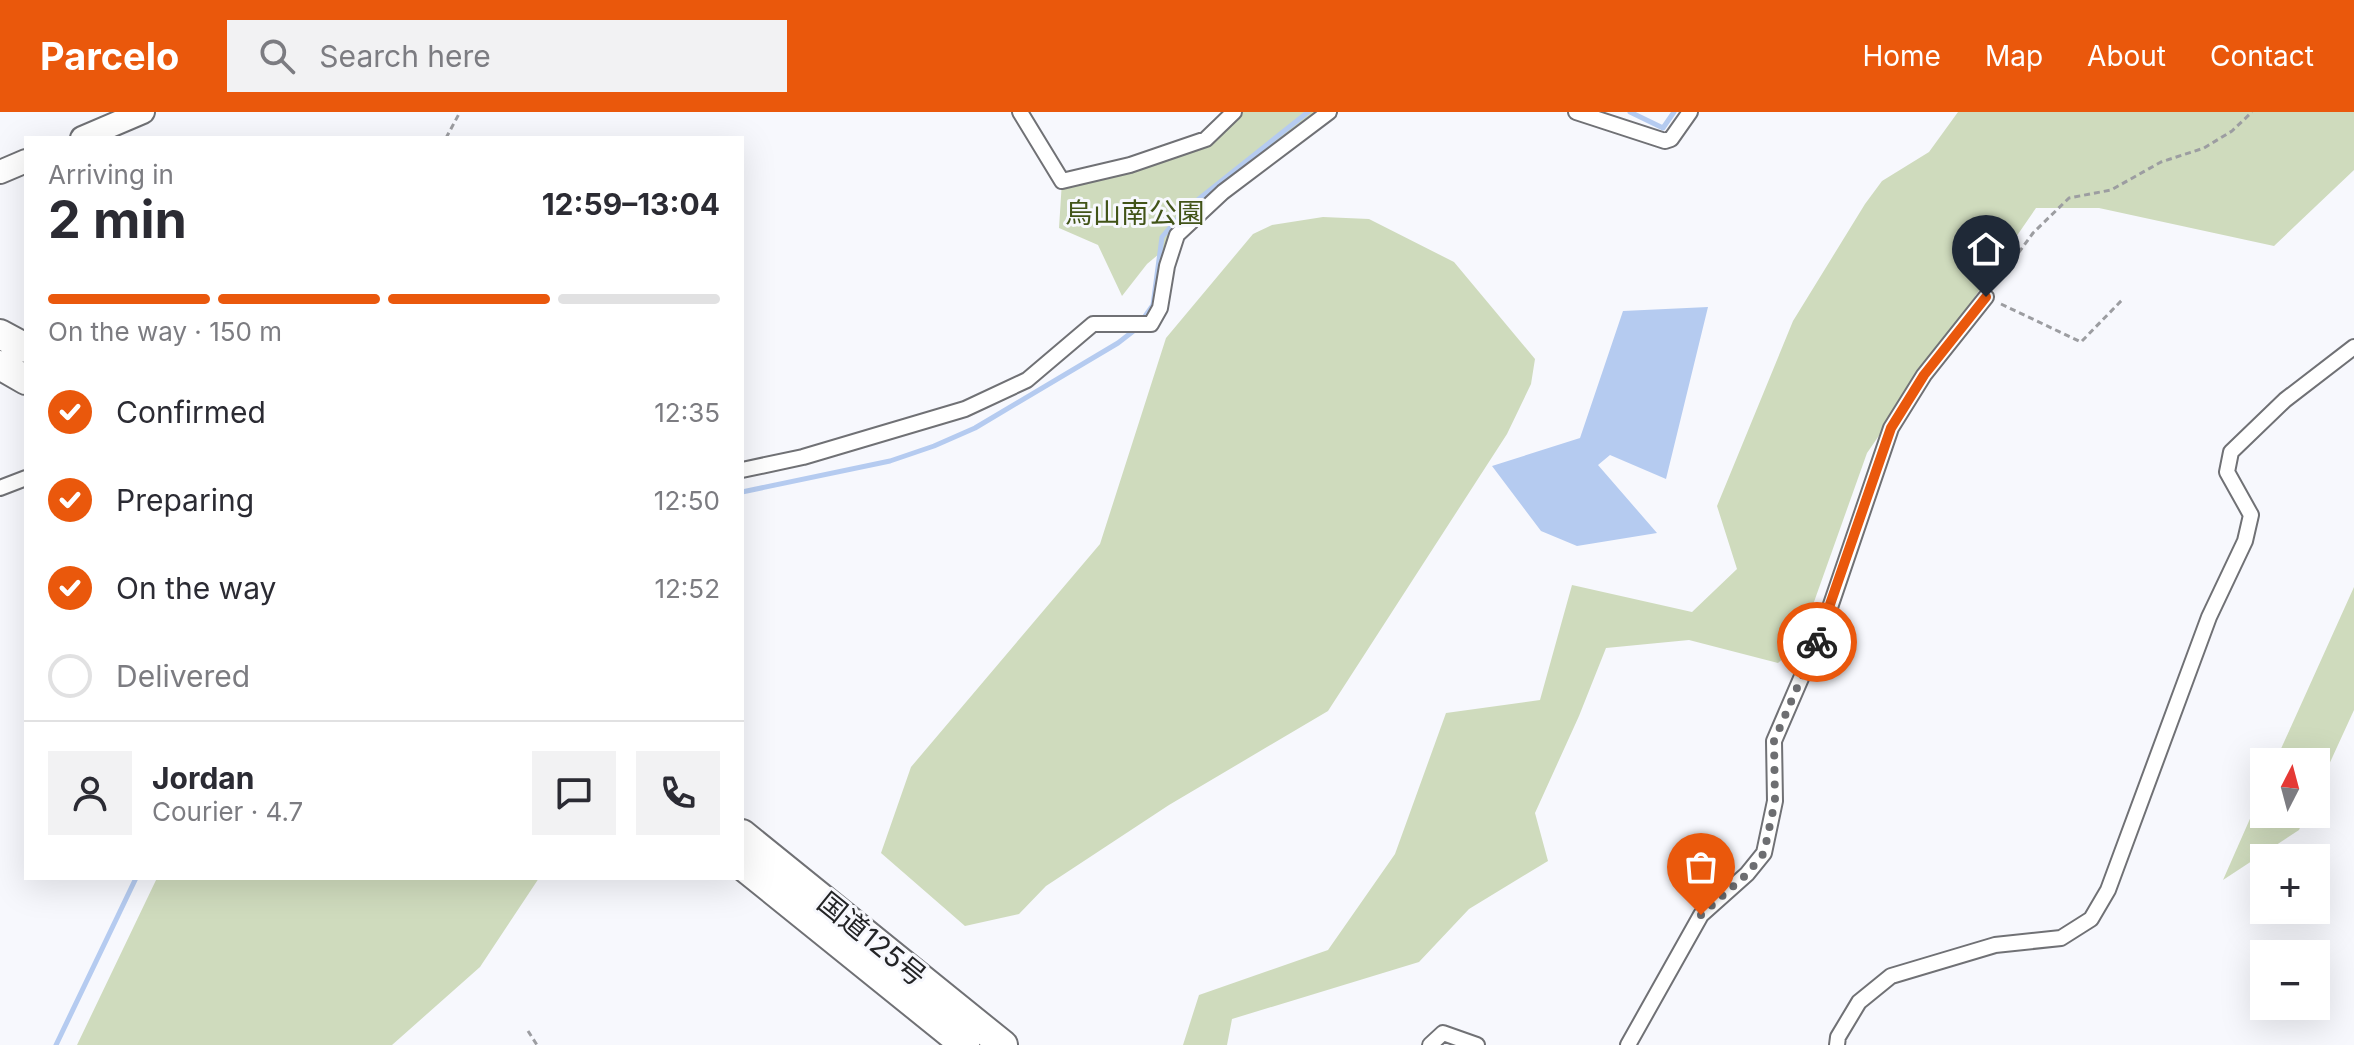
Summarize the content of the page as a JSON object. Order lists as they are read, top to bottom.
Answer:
{
  "streets": {
    "highway": ["国道125号"]
  },
  "parks": ["烏山南公園"],
  "north": "top",
  "page": {
    "header": "Parcelo",
    "search": "Search here",
    "nav": [
      "Home",
      "Map",
      "About",
      "Contact"
    ],
    "heading": ["2 min", "Arriving in", "12:59–13:04"],
    "panel": ["Jordan", "Courier · 4.7"],
    "bar": "On the way · 150 m",
    "list": [
      ["Confirmed", "12:35"],
      ["Preparing", "12:50"],
      ["On the way", "12:52"],
      "Delivered"
    ],
    "map_buttons": ["+", "−"]
  }
}
